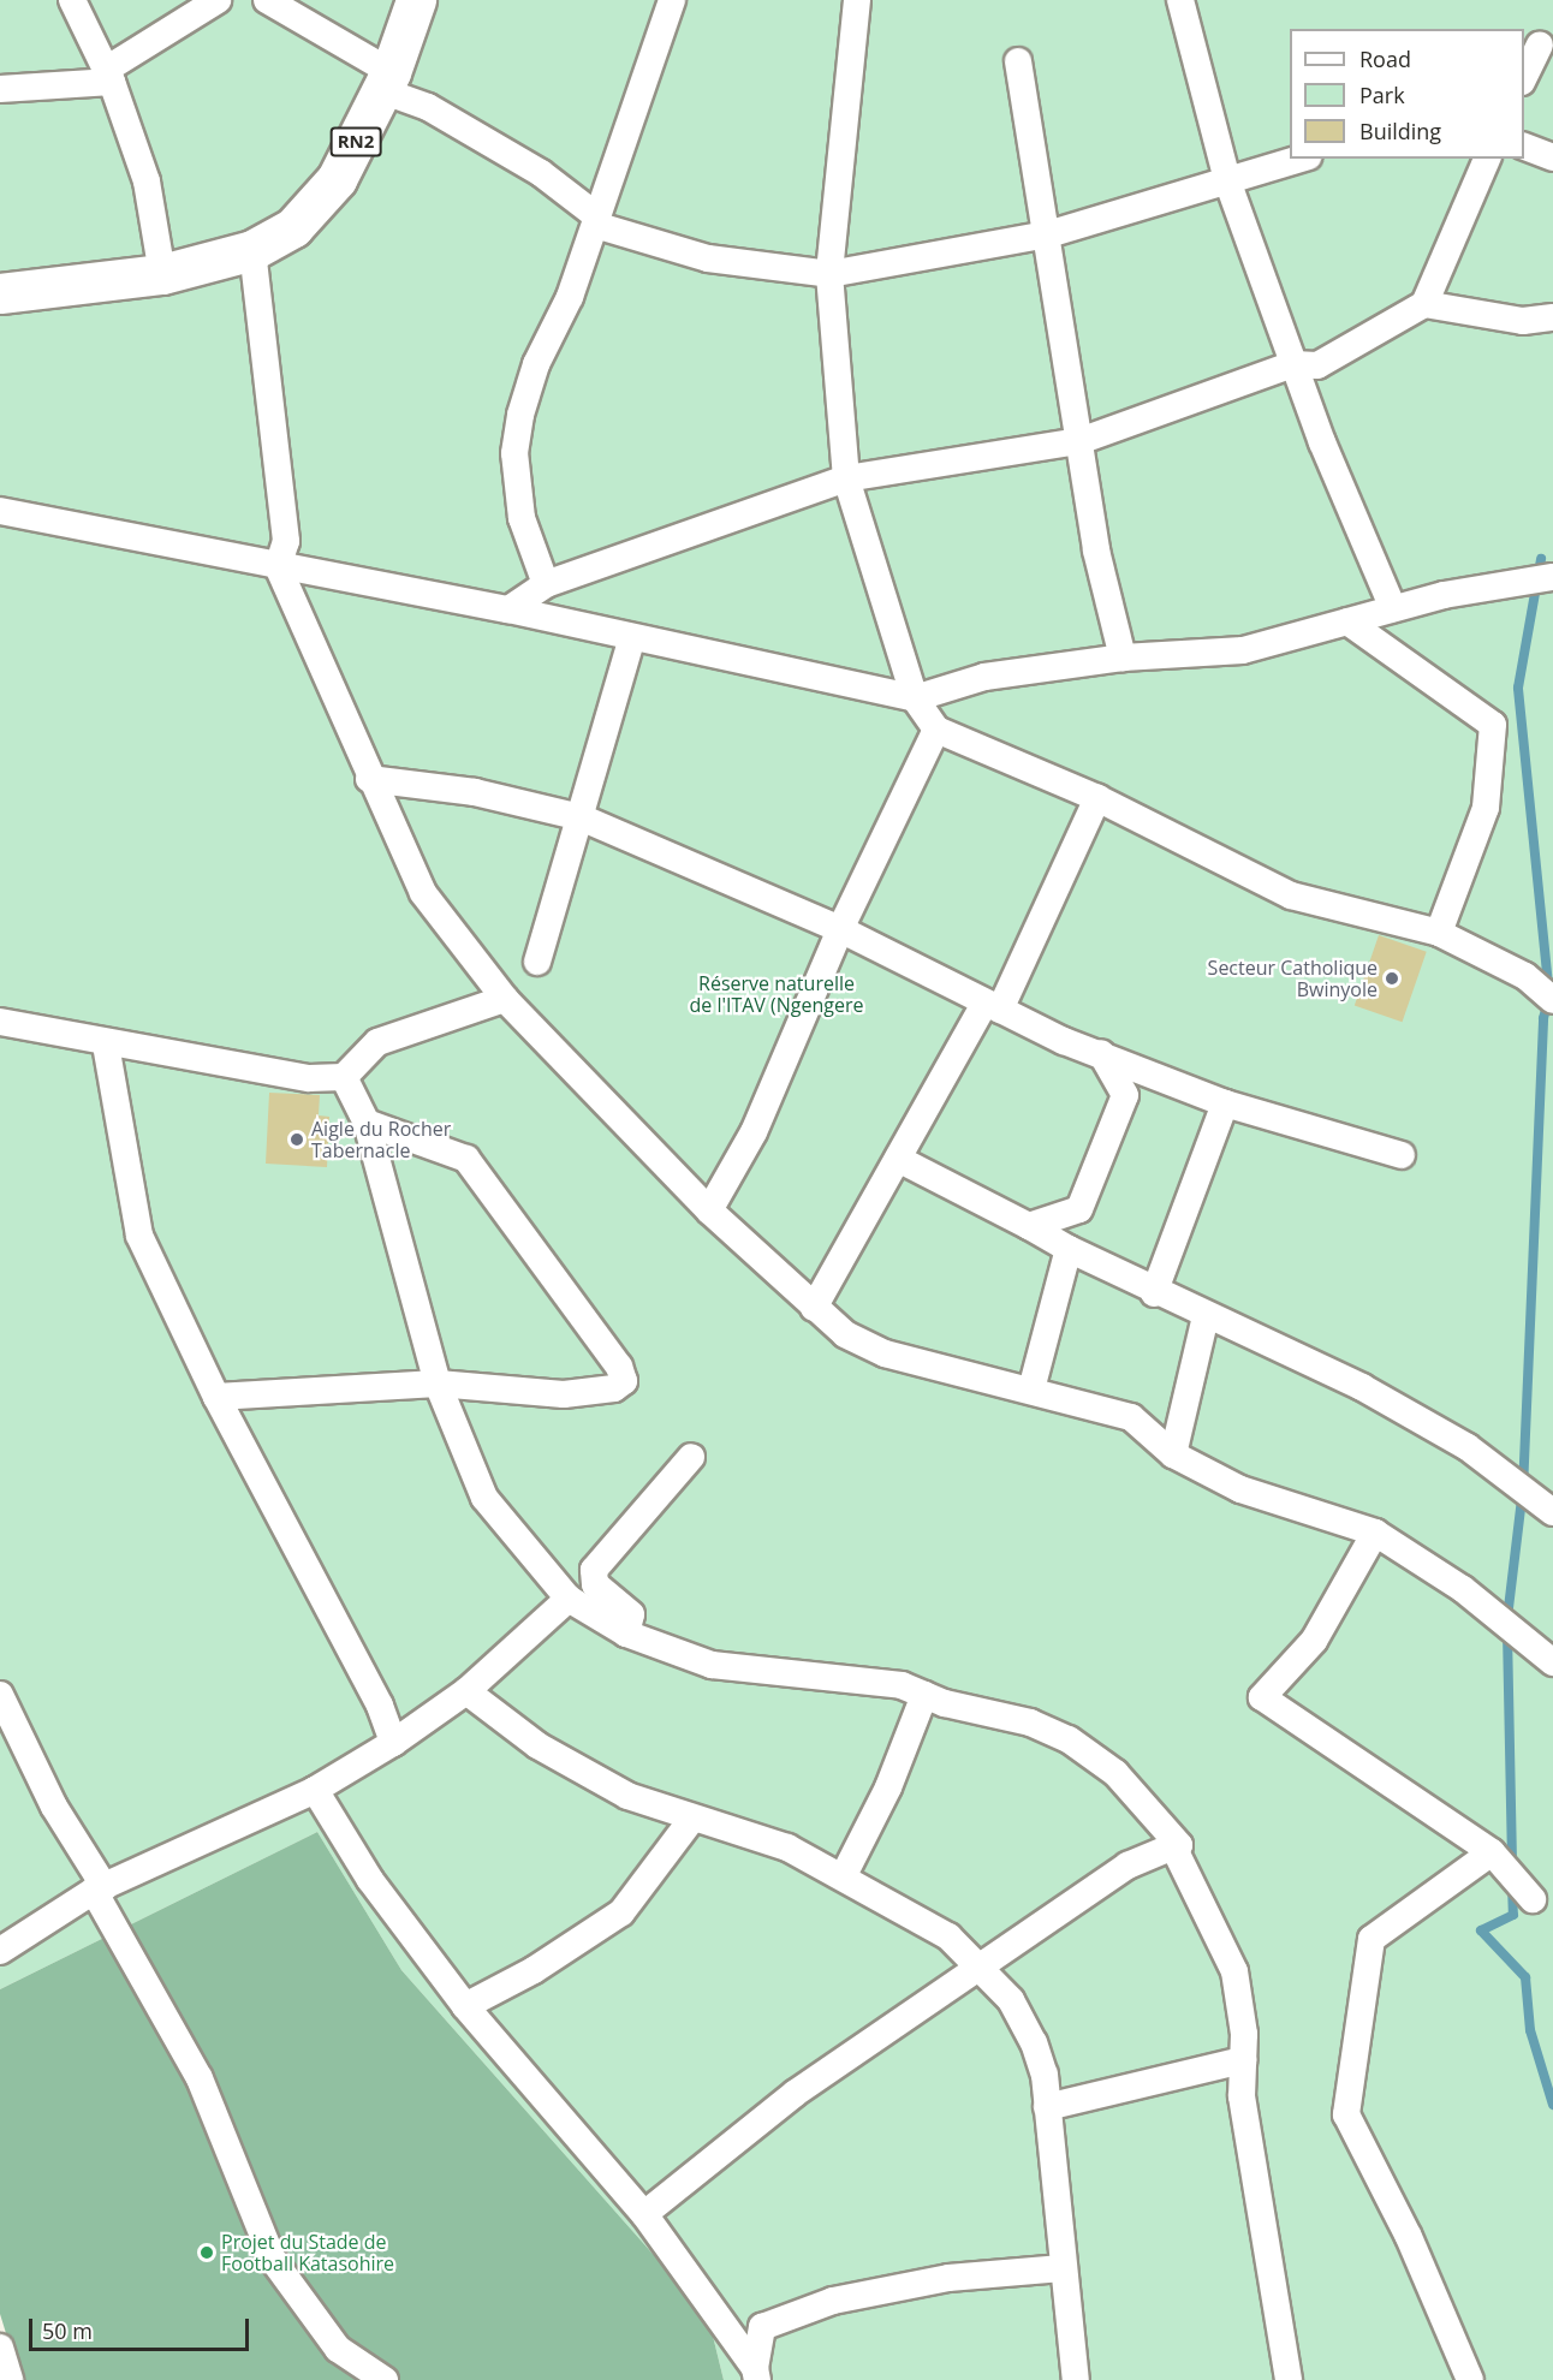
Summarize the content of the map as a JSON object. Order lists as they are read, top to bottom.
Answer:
{
  "streets": {
    "highway": ["RN2"]
  },
  "parks": ["Réserve naturelle de l'ITAV (Ngengere"],
  "places": ["Secteur Catholique Bwinyole", "Aigle du Rocher Tabernacle", "Projet du Stade de Football Katasohire"],
  "legend": ["Road", "Park", "Building"],
  "scale_bar": "50 m"
}
